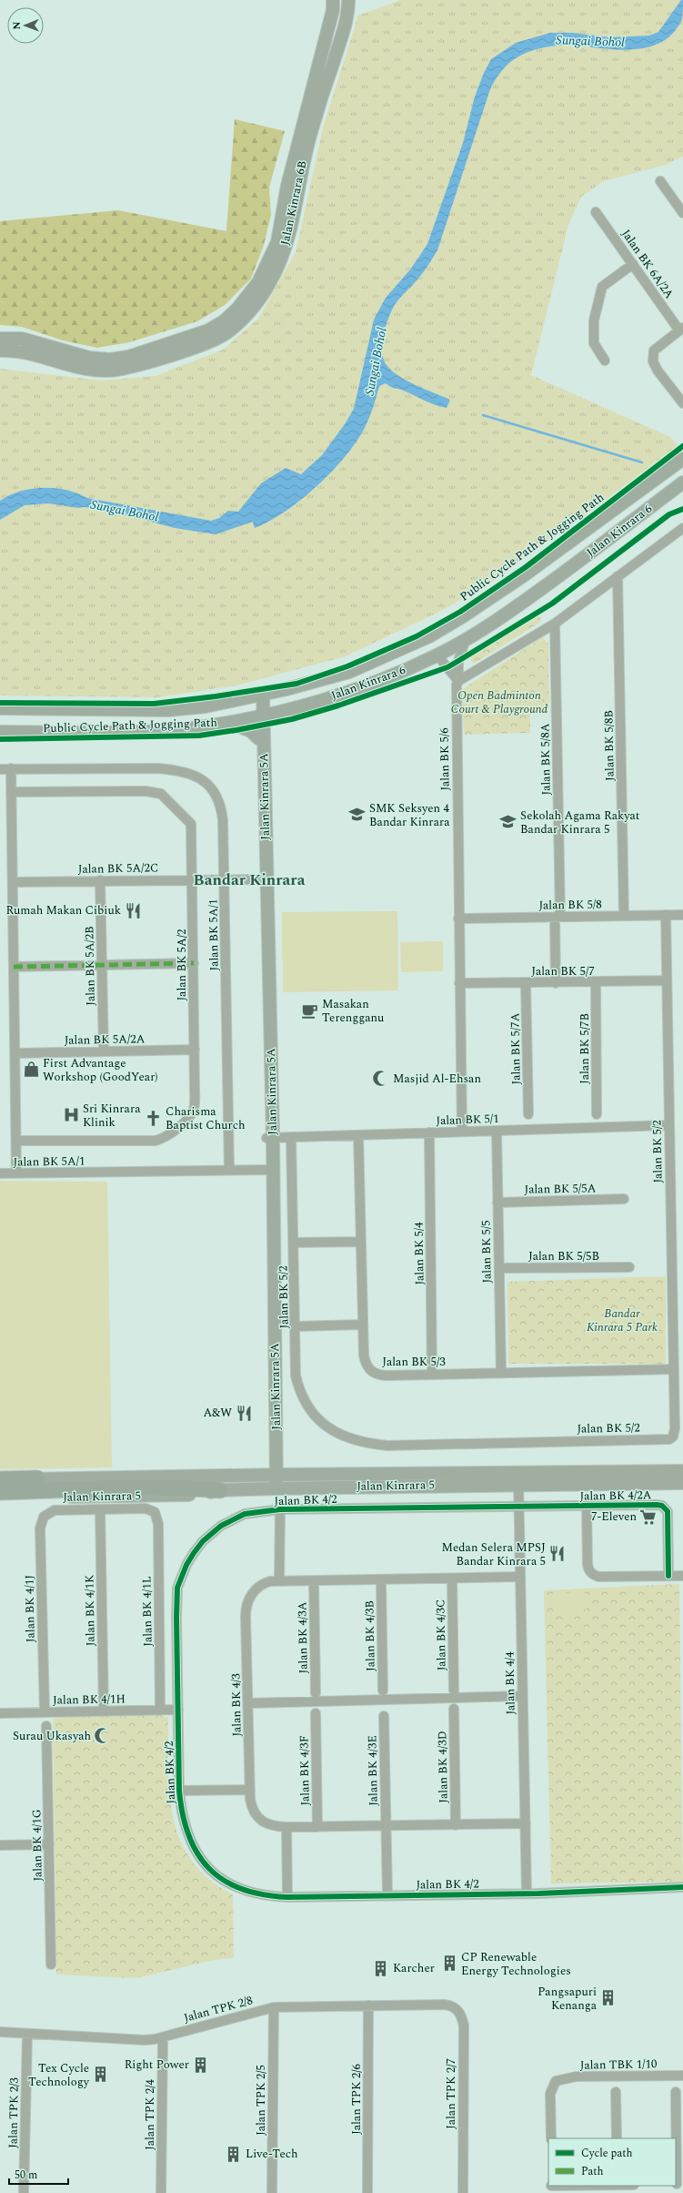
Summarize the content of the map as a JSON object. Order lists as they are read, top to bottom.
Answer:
{
  "streets": {
    "main road": [
      "Jalan Kinrara 6B",
      "Jalan Kinrara 6",
      "Jalan Kinrara 5A",
      "Jalan Kinrara 5"
    ],
    "street": [
      "Jalan BK 6A/2A",
      "Jalan BK 5/8B",
      "Jalan BK 5/6",
      "Jalan BK 5/8A",
      "Jalan BK 5A/2C",
      "Jalan BK 5/8",
      "Jalan BK 5A/1",
      "Jalan BK 5A/2",
      "Jalan BK 5A/2B",
      "Jalan BK 5/7",
      "Jalan BK 5A/2A",
      "Jalan BK 5/7A",
      "Jalan BK 5/7B",
      "Jalan BK 5/1",
      "Jalan BK 5/2",
      "Jalan BK 5/5A",
      "Jalan BK 5/5",
      "Jalan BK 5/4",
      "Jalan BK 5/5B",
      "Jalan BK 5/3",
      "Jalan BK 4/2A",
      "Jalan BK 4/2",
      "Jalan BK 4/1J",
      "Jalan BK 4/1K",
      "Jalan BK 4/1L",
      "Jalan BK 4/3C",
      "Jalan BK 4/3B",
      "Jalan BK 4/3A",
      "Jalan BK 4/4",
      "Jalan BK 4/1H",
      "Jalan BK 4/3",
      "Jalan BK 4/3D",
      "Jalan BK 4/3F",
      "Jalan BK 4/3E",
      "Jalan BK 4/1G",
      "Jalan TPK 2/8",
      "Jalan TBK 1/10",
      "Jalan TPK 2/7",
      "Jalan TPK 2/6",
      "Jalan TPK 2/5",
      "Jalan TPK 2/3",
      "Jalan TPK 2/4"
    ],
    "cycle path": ["Public Cycle Path & Jogging Path"]
  },
  "crossings": [
    ["Jalan Kinrara 6", "Jalan BK 5/6"],
    ["Jalan Kinrara 6", "Jalan Kinrara 5A"],
    ["Jalan BK 5/8B", "Jalan BK 5/8"],
    ["Jalan BK 5/6", "Jalan BK 5/8"],
    ["Jalan BK 5/6", "Jalan BK 5/7"],
    ["Jalan BK 5/6", "Jalan BK 5/1"],
    ["Jalan BK 5/8A", "Jalan BK 5/8"],
    ["Jalan BK 5/8A", "Jalan BK 5/7"],
    ["Jalan Kinrara 5A", "Jalan BK 5A/2C"],
    ["Jalan Kinrara 5A", "Jalan BK 5A/1"],
    ["Jalan Kinrara 5A", "Jalan BK 5/1"],
    ["Jalan Kinrara 5A", "Jalan Kinrara 5"],
    ["Jalan BK 5A/2C", "Jalan BK 5A/1"],
    ["Jalan BK 5A/2C", "Jalan BK 5A/2"],
    ["Jalan BK 5A/2C", "Jalan BK 5A/2B"],
    ["Jalan BK 5/8", "Jalan BK 5/2"],
    ["Jalan BK 5A/2", "Jalan BK 5A/2A"],
    ["Jalan BK 5A/2B", "Jalan BK 5A/2A"],
    ["Jalan BK 5/7", "Jalan BK 5/7A"],
    ["Jalan BK 5/7", "Jalan BK 5/7B"],
    ["Jalan BK 5/7", "Jalan BK 5/2"],
    ["Jalan BK 5/1", "Jalan BK 5/2"],
    ["Jalan BK 5/1", "Jalan BK 5/5"],
    ["Jalan BK 5/1", "Jalan BK 5/4"],
    ["Jalan BK 5/1", "Jalan BK 5/3"],
    ["Jalan BK 5/2", "Jalan BK 5/3"],
    ["Jalan BK 5/5A", "Jalan BK 5/5"],
    ["Jalan BK 5/5", "Jalan BK 5/5B"],
    ["Jalan BK 5/5", "Jalan BK 5/3"],
    ["Jalan BK 5/4", "Jalan BK 5/3"],
    ["Jalan Kinrara 5", "Jalan BK 4/4"],
    ["Jalan BK 4/2A", "Jalan BK 4/2"],
    ["Jalan BK 4/2A", "Jalan BK 4/4"],
    ["Jalan BK 4/2", "Jalan BK 4/4"],
    ["Jalan BK 4/2", "Jalan BK 4/1H"],
    ["Jalan BK 4/2", "Jalan BK 4/3E"],
    ["Jalan BK 4/1J", "Jalan BK 4/1K"],
    ["Jalan BK 4/1J", "Jalan BK 4/1L"],
    ["Jalan BK 4/1J", "Jalan BK 4/1H"],
    ["Jalan BK 4/1K", "Jalan BK 4/1L"],
    ["Jalan BK 4/1K", "Jalan BK 4/1H"],
    ["Jalan BK 4/1L", "Jalan BK 4/1H"],
    ["Jalan BK 4/3C", "Jalan BK 4/3"],
    ["Jalan BK 4/3B", "Jalan BK 4/3"],
    ["Jalan BK 4/3A", "Jalan BK 4/3"],
    ["Jalan BK 4/4", "Jalan BK 4/3"],
    ["Jalan BK 4/3", "Jalan BK 4/3D"],
    ["Jalan BK 4/3", "Jalan BK 4/3F"],
    ["Jalan BK 4/3", "Jalan BK 4/3E"],
    ["Jalan TPK 2/8", "Jalan TPK 2/7"],
    ["Jalan TPK 2/8", "Jalan TPK 2/6"],
    ["Jalan TPK 2/8", "Jalan TPK 2/5"],
    ["Jalan TPK 2/8", "Jalan TPK 2/3"],
    ["Jalan TPK 2/8", "Jalan TPK 2/4"]
  ],
  "districts": ["Bandar Kinrara"],
  "water": ["Sungai Bohol"],
  "parks": ["Open Badminton Court & Playground", "Bandar Kinrara 5 Park"],
  "places": {
    "school or university": ["SMK Seksyen 4 Bandar Kinrara", "Sekolah Agama Rakyat Bandar Kinrara 5"],
    "restaurant": ["Rumah Makan Cibiuk", "A&W", "Medan Selera MPSJ Bandar Kinrara 5"],
    "cafe": ["Masakan Terengganu"],
    "shop": ["First Advantage Workshop (GoodYear)"],
    "mosque": ["Masjid Al-Ehsan", "Surau Ukasyah"],
    "hospital": ["Sri Kinrara Klinik"],
    "church": ["Charisma Baptist Church"],
    "supermarket": ["7-Eleven"],
    "building": [
      "CP Renewable Energy Technologies",
      "Karcher",
      "Pangsapuri Kenanga",
      "Right Power",
      "Tex Cycle Technology",
      "Live-Tech"
    ]
  },
  "legend": ["Cycle path", "Path"],
  "scale_bar": "50 m",
  "north": "left"
}
